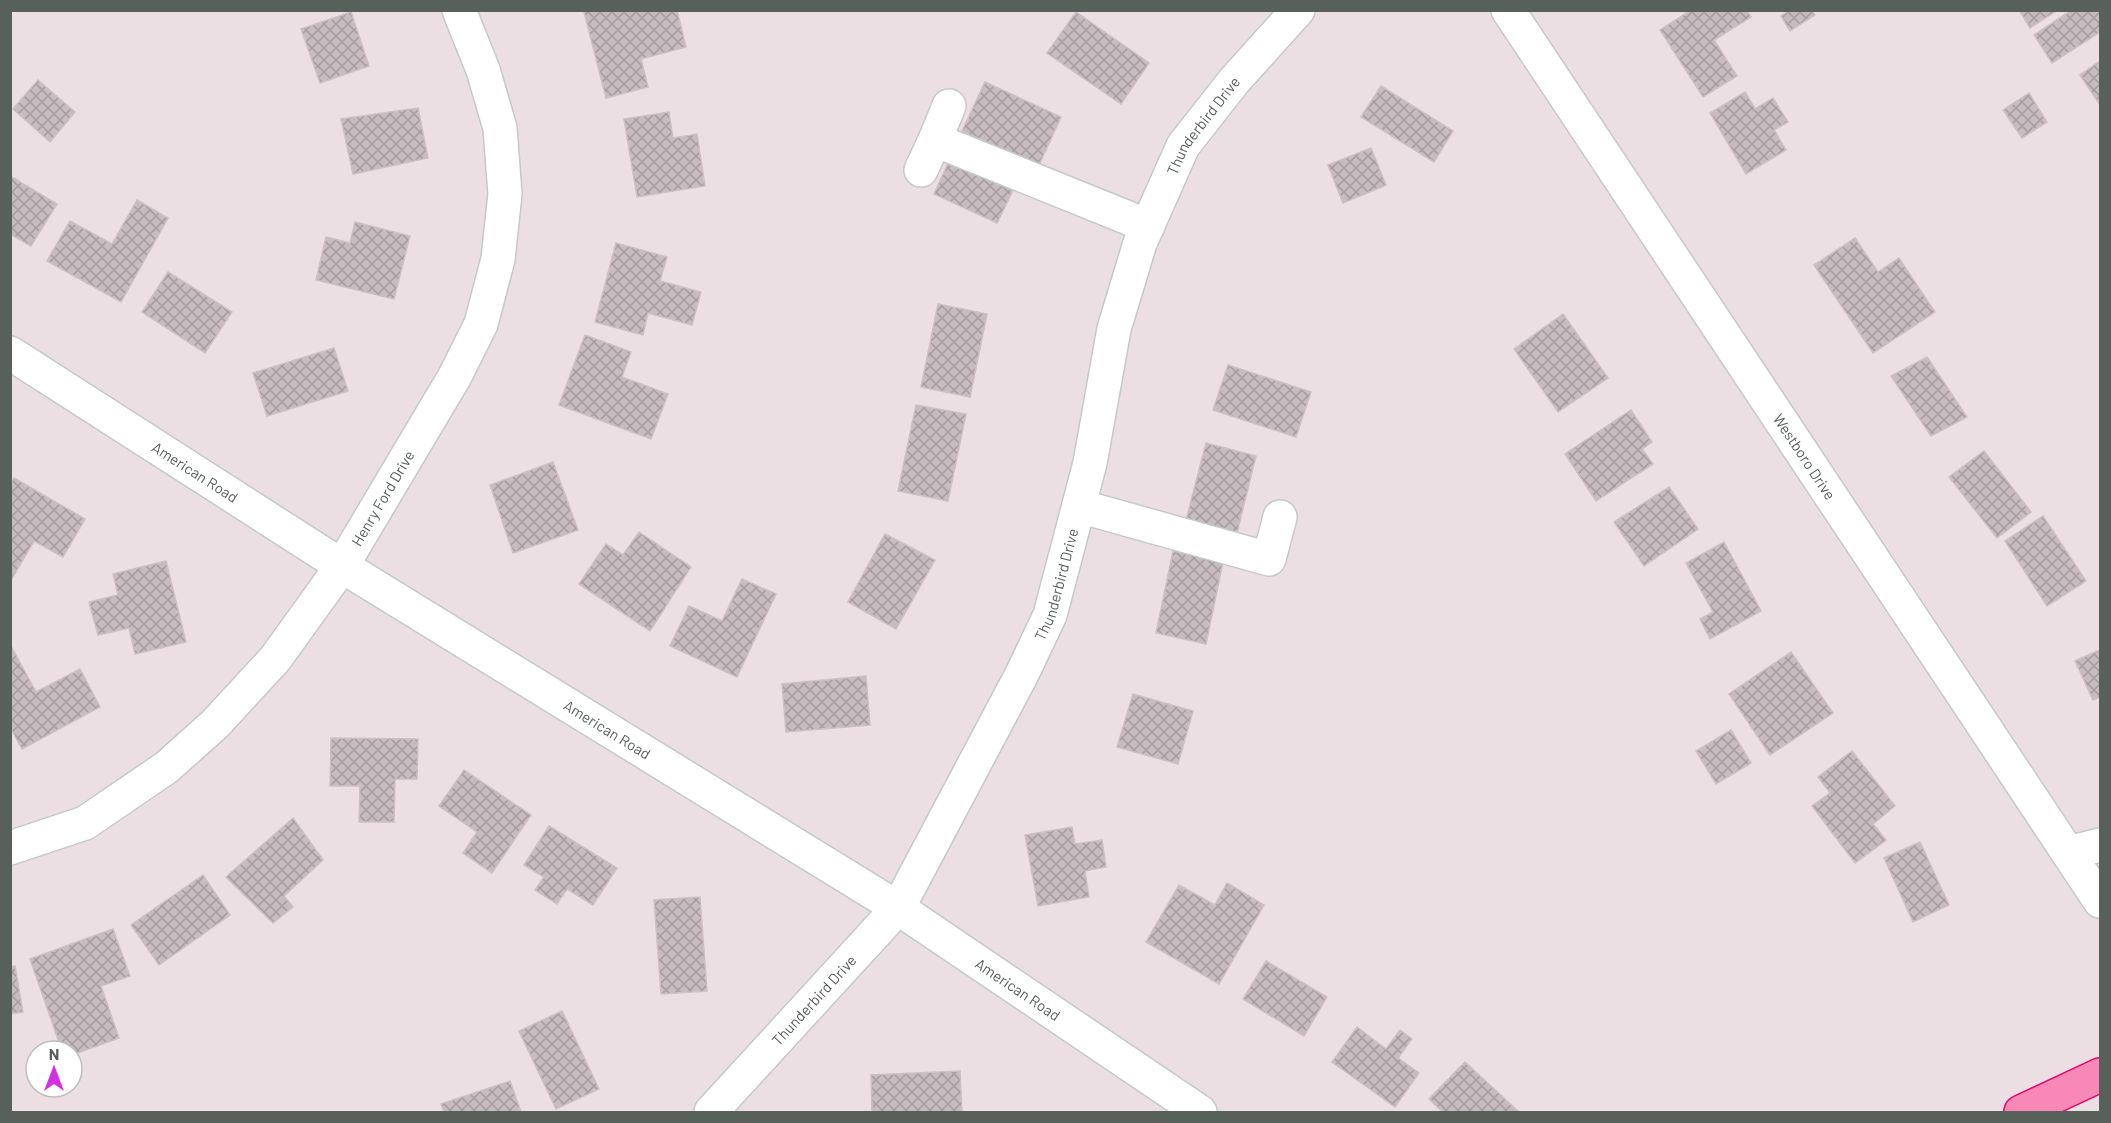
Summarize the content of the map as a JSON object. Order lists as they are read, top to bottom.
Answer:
{
  "streets": {
    "street": [
      "Thunderbird Drive",
      "Westboro Drive",
      "American Road",
      "Henry Ford Drive"
    ]
  },
  "crossings": [
    ["Thunderbird Drive", "American Road"],
    ["American Road", "Henry Ford Drive"]
  ],
  "north": "top"
}
